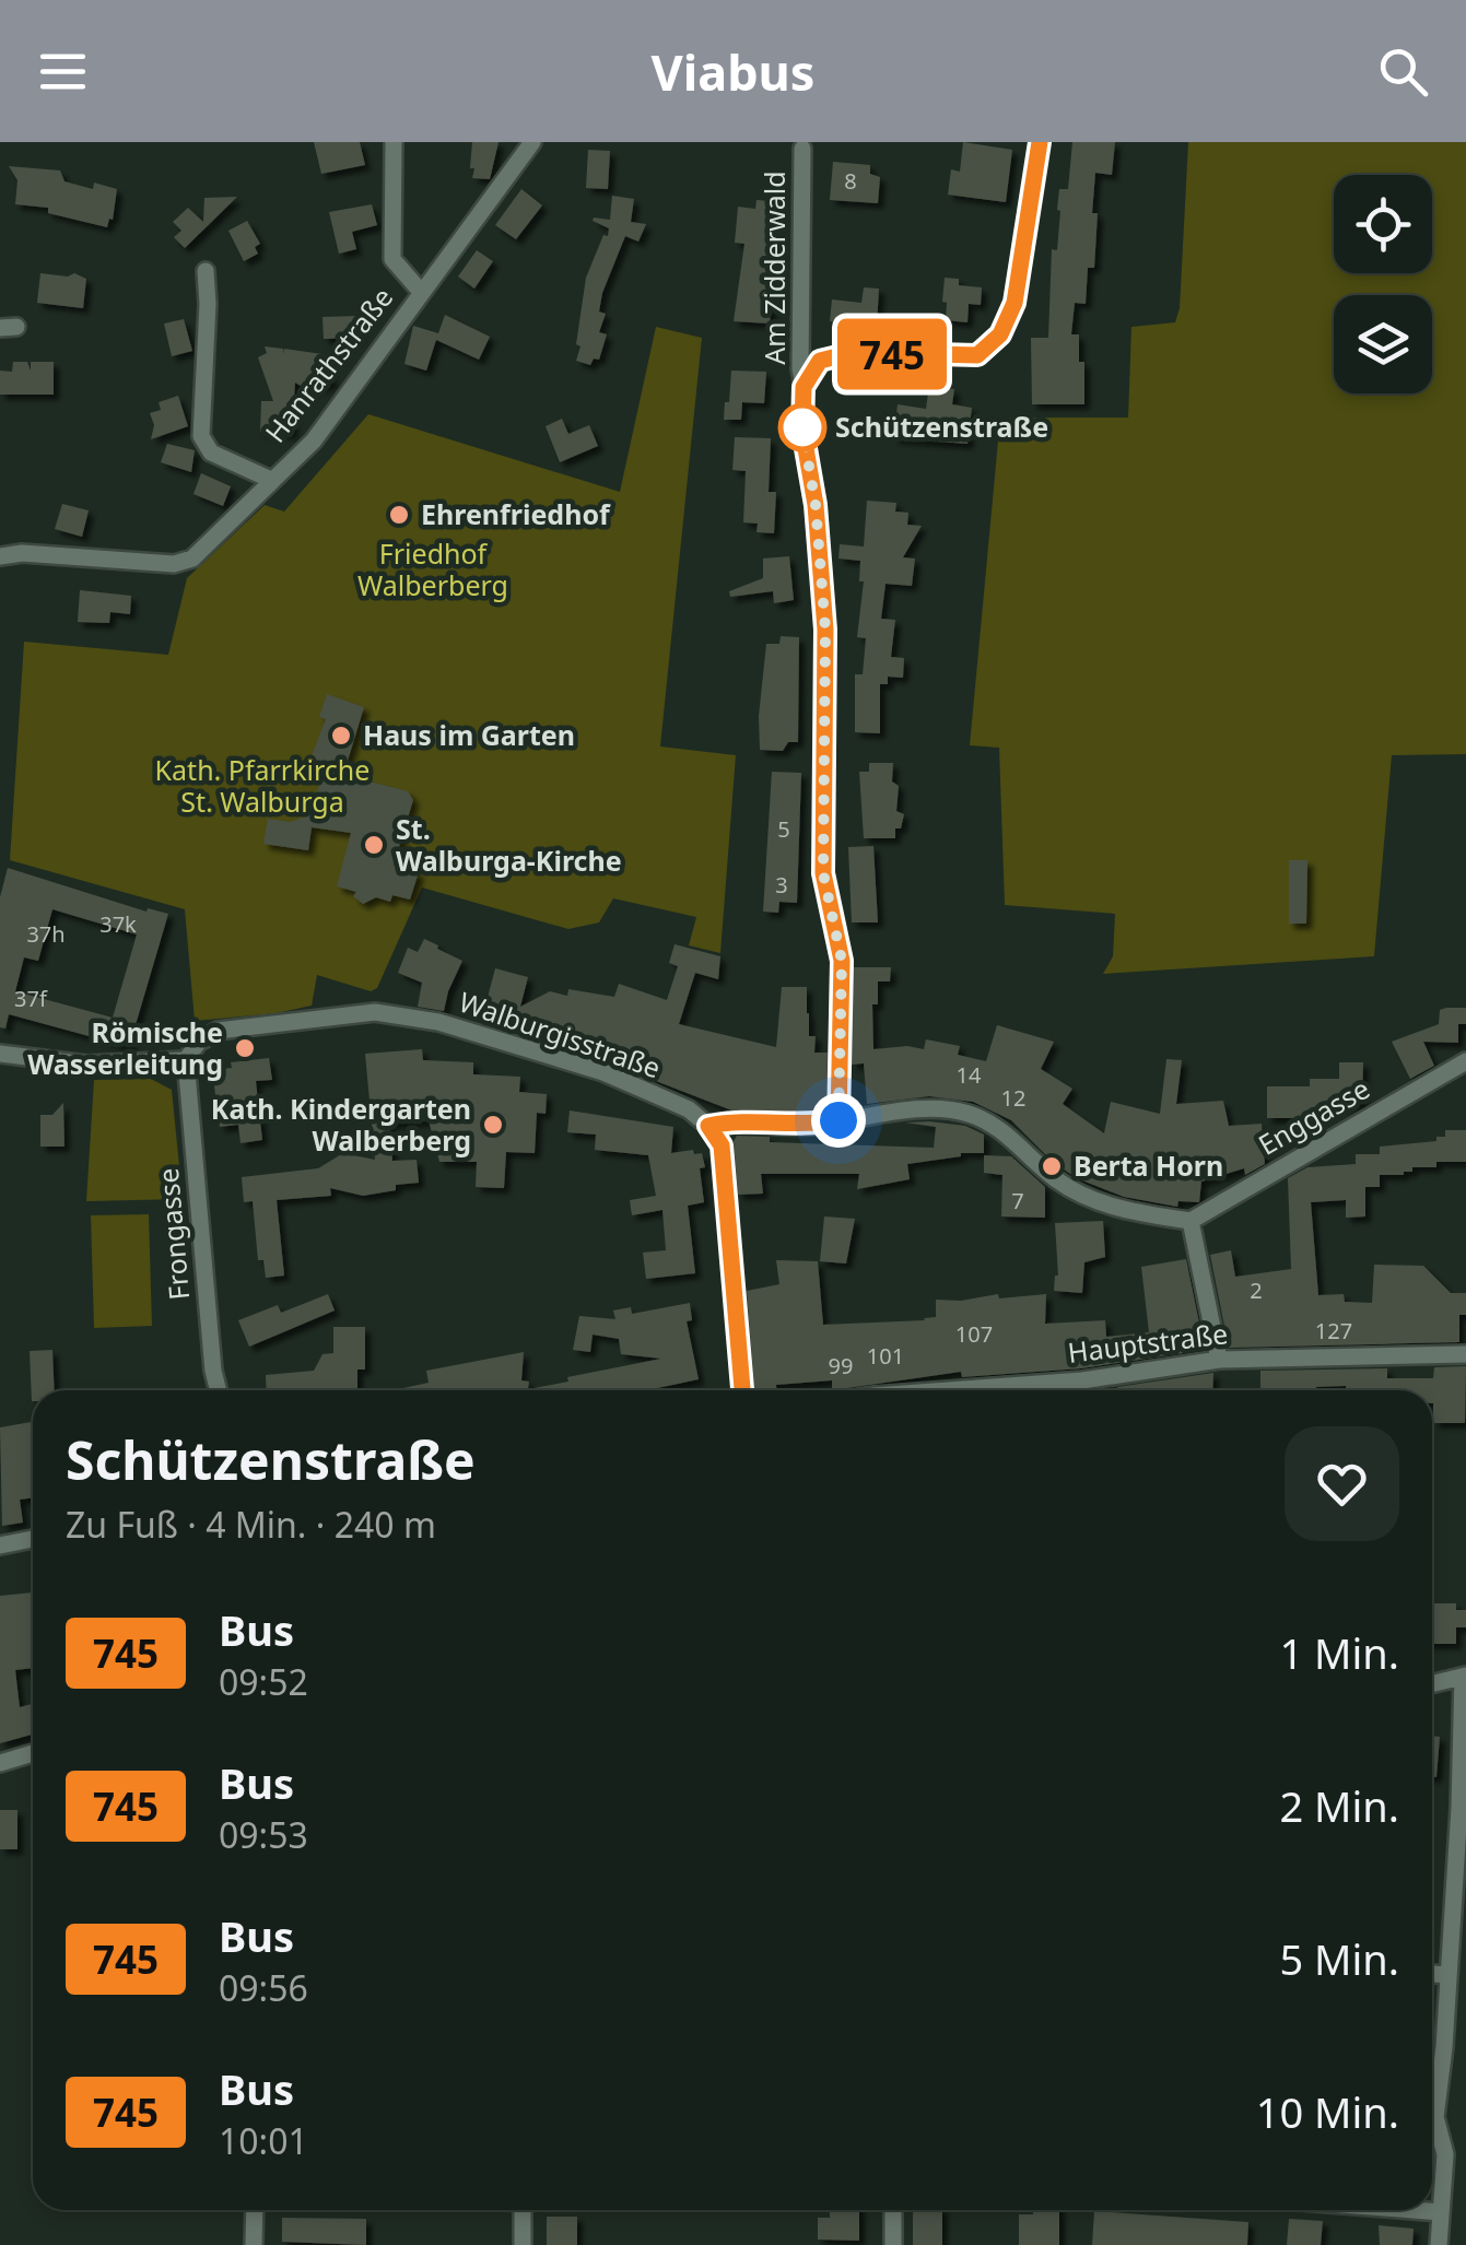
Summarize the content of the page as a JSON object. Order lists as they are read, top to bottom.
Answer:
{
  "streets": {
    "street": [
      "Am Zidderwald",
      "Hanrathstraße",
      "Walburgisstraße",
      "Enggasse",
      "Frongasse",
      "Hauptstraße"
    ]
  },
  "crossings": [
    ["Walburgisstraße", "Frongasse"]
  ],
  "parks": ["Friedhof Walberberg", "Kath. Pfarrkirche St. Walburga"],
  "places": [
    "Schützenstraße",
    "Ehrenfriedhof",
    "Haus im Garten",
    "St. Walburga-Kirche",
    "Römische Wasserleitung",
    "Kath. Kindergarten Walberberg",
    "Berta Horn"
  ],
  "lines": ["bus line 745"],
  "house_numbers": [
    "8",
    "5",
    "3",
    "37k",
    "37h",
    "37f",
    "14",
    "12",
    "7",
    "2",
    "127",
    "107",
    "101",
    "99"
  ],
  "page": {
    "header": "Viabus",
    "on_map": "745",
    "heading": ["Schützenstraße", "Zu Fuß · 4 Min. · 240 m"],
    "list": [
      {
        "mark": "745",
        "name": "Bus",
        "note": "09:52",
        "value": "1 Min."
      },
      {
        "mark": "745",
        "name": "Bus",
        "note": "09:53",
        "value": "2 Min."
      },
      {
        "mark": "745",
        "name": "Bus",
        "note": "09:56",
        "value": "5 Min."
      },
      {
        "mark": "745",
        "name": "Bus",
        "note": "10:01",
        "value": "10 Min."
      }
    ]
  }
}
